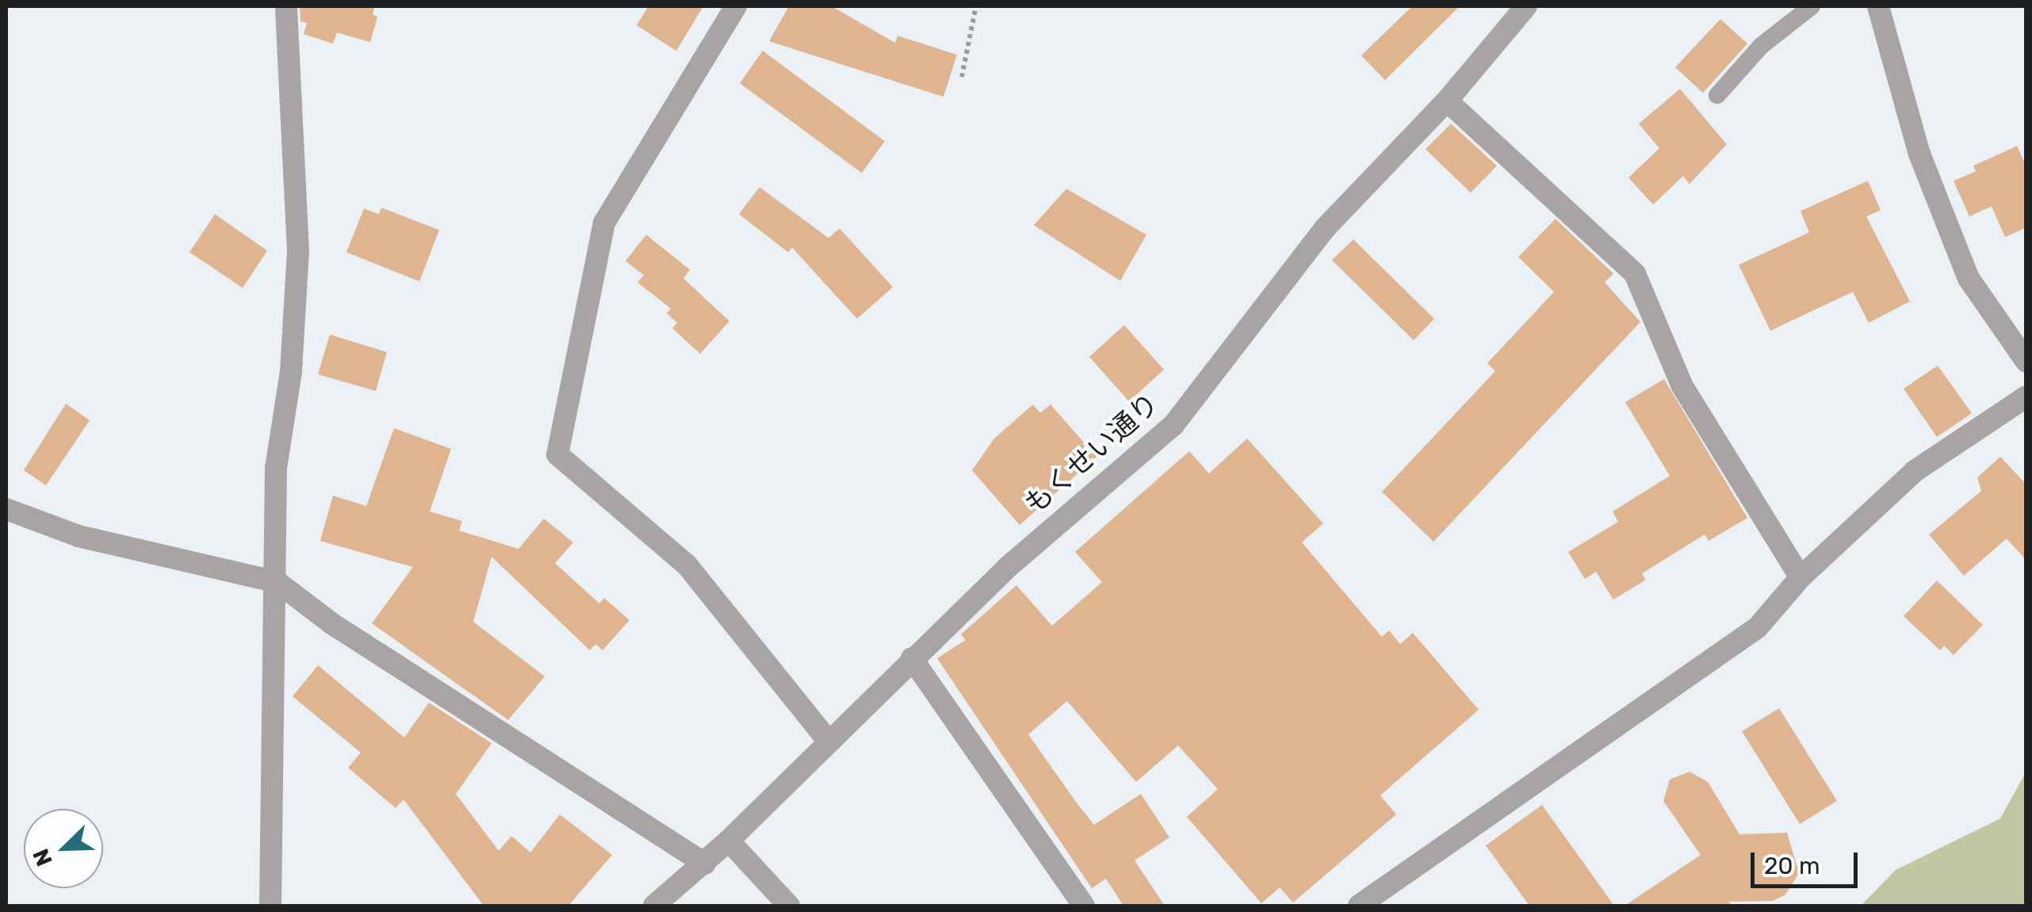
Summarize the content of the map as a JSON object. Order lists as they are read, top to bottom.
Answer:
{
  "streets": {
    "street": ["もくせい通り"]
  },
  "scale_bar": "20 m",
  "north": "bottom left"
}
